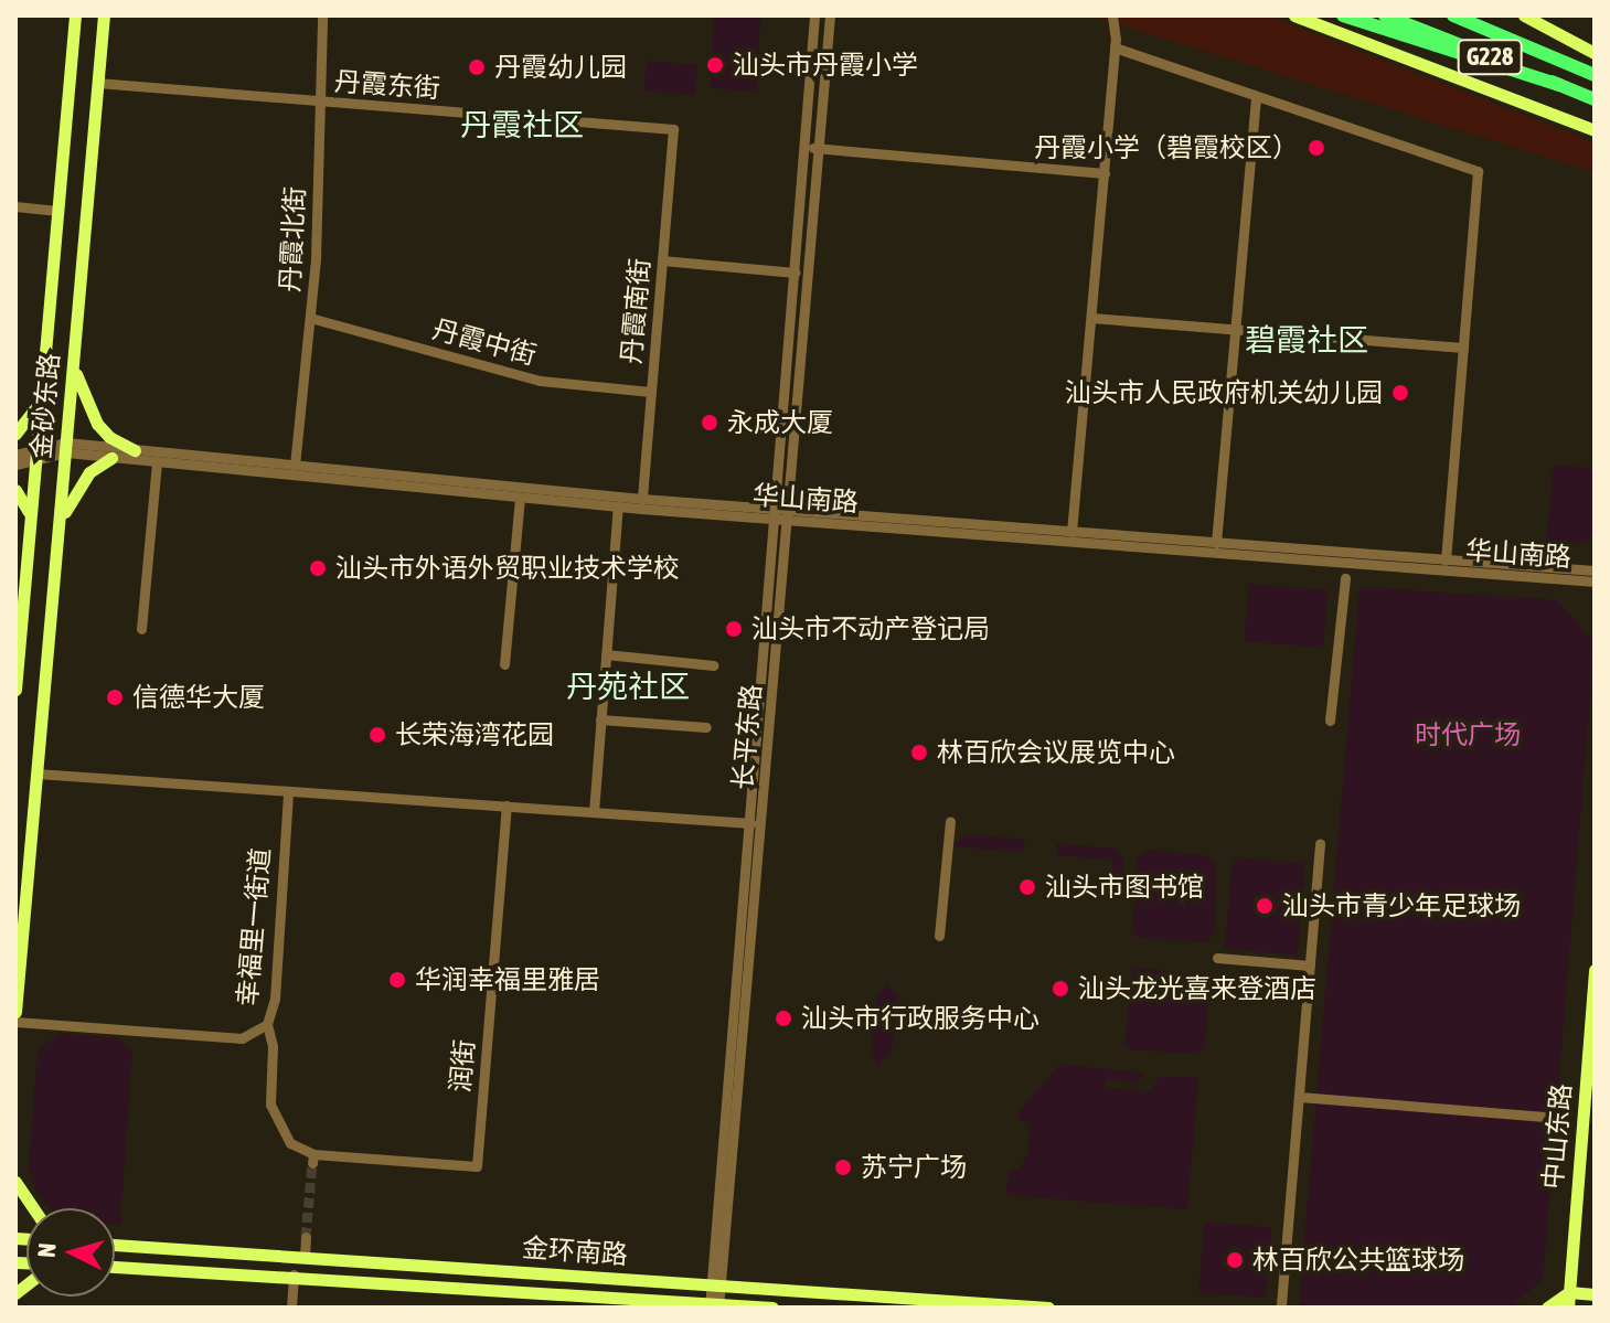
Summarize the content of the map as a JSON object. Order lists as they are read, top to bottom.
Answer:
{
  "streets": {
    "highway": ["G228"],
    "main road": ["金砂东路", "中山东路", "金环南路"],
    "street": [
      "丹霞东街",
      "丹霞北街",
      "丹霞南街",
      "丹霞中街",
      "华山南路",
      "长平东路",
      "幸福里一街道",
      "润街"
    ]
  },
  "crossings": [
    ["丹霞东街", "丹霞北街"],
    ["丹霞东街", "丹霞南街"],
    ["丹霞东街", "金砂东路"],
    ["丹霞北街", "丹霞中街"],
    ["丹霞北街", "华山南路"],
    ["丹霞南街", "丹霞中街"],
    ["丹霞南街", "华山南路"],
    ["金砂东路", "华山南路"],
    ["华山南路", "长平东路"],
    ["长平东路", "金环南路"],
    ["幸福里一街道", "润街"]
  ],
  "districts": ["丹霞社区", "碧霞社区", "丹苑社区"],
  "parks": ["时代广场"],
  "places": [
    "汕头市丹霞小学",
    "丹霞幼儿园",
    "丹霞小学（碧霞校区）",
    "汕头市人民政府机关幼儿园",
    "永成大厦",
    "汕头市外语外贸职业技术学校",
    "汕头市不动产登记局",
    "信德华大厦",
    "长荣海湾花园",
    "林百欣会议展览中心",
    "汕头市图书馆",
    "汕头市青少年足球场",
    "华润幸福里雅居",
    "汕头龙光喜来登酒店",
    "汕头市行政服务中心",
    "苏宁广场",
    "林百欣公共篮球场"
  ],
  "north": "left"
}
